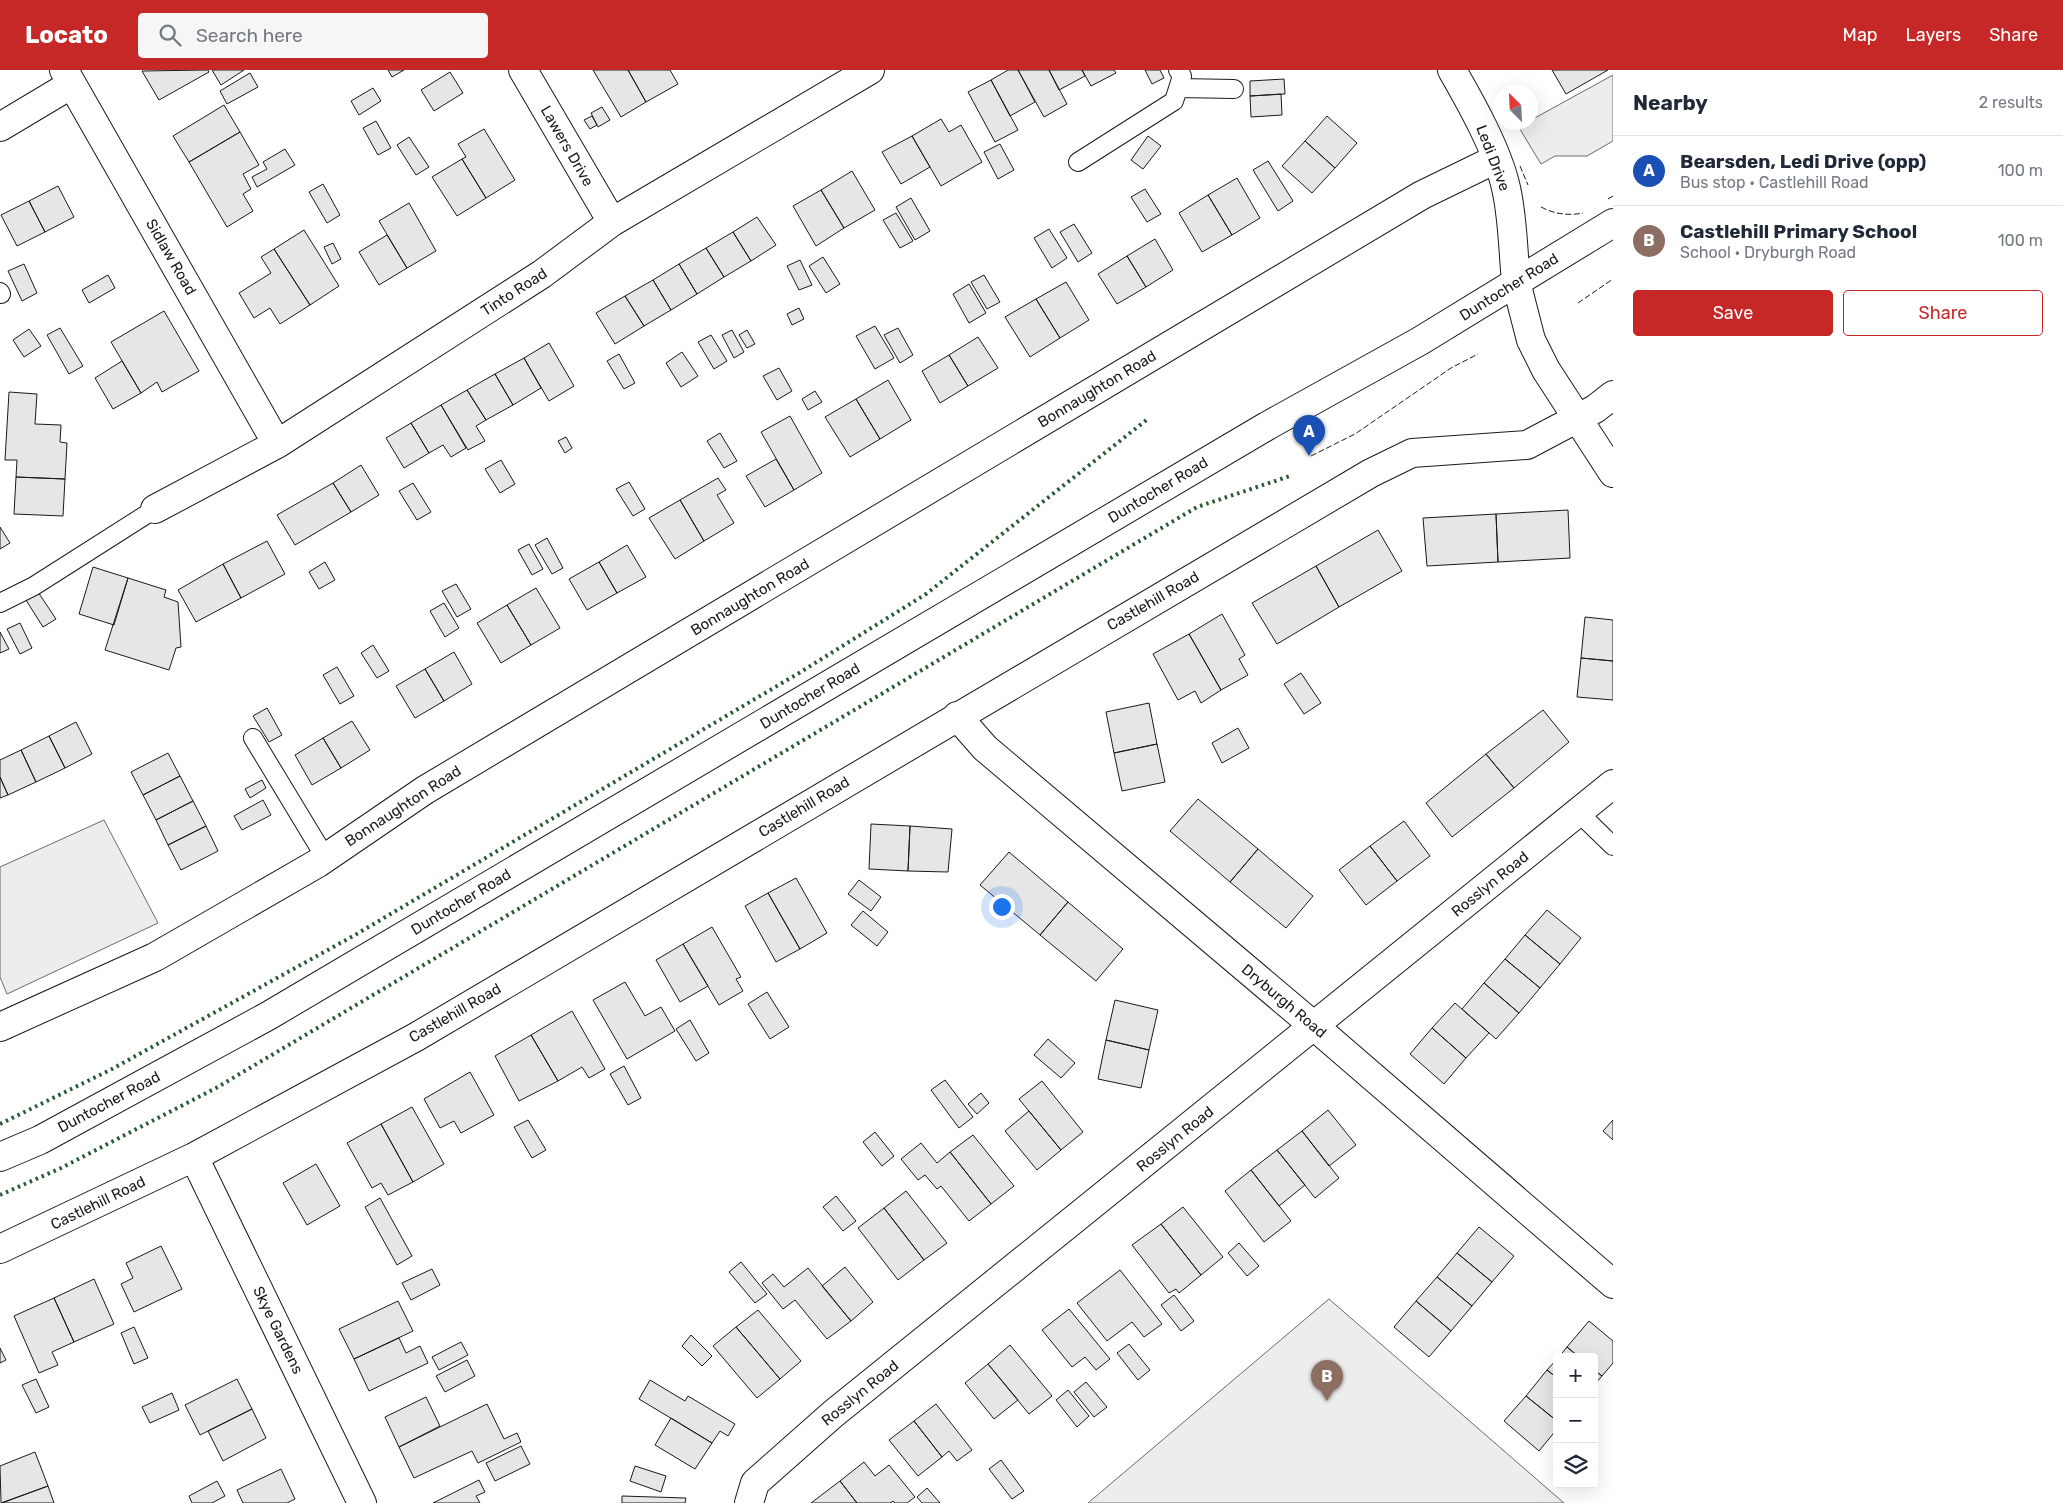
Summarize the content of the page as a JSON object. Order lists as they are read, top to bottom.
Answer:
{
  "streets": {
    "street": [
      "Lawers Drive",
      "Ledi Drive",
      "Sidlaw Road",
      "Duntocher Road",
      "Tinto Road",
      "Bonnaughton Road",
      "Castlehill Road",
      "Rosslyn Road",
      "Dryburgh Road",
      "Skye Gardens"
    ]
  },
  "crossings": [
    ["Lawers Drive", "Tinto Road"],
    ["Ledi Drive", "Duntocher Road"],
    ["Ledi Drive", "Bonnaughton Road"],
    ["Ledi Drive", "Castlehill Road"],
    ["Sidlaw Road", "Tinto Road"],
    ["Castlehill Road", "Dryburgh Road"],
    ["Castlehill Road", "Skye Gardens"],
    ["Rosslyn Road", "Dryburgh Road"]
  ],
  "north": "top left",
  "page": {
    "header": "Locato",
    "search": "Search here",
    "nav": ["Map", "Layers", "Share"],
    "heading": ["Nearby", "2 results"],
    "list": [
      {
        "mark": "A",
        "name": "Bearsden, Ledi Drive (opp)",
        "note": "Bus stop · Castlehill Road",
        "value": "100 m"
      },
      {
        "mark": "B",
        "name": "Castlehill Primary School",
        "note": "School · Dryburgh Road",
        "value": "100 m"
      }
    ],
    "buttons": ["Save", "Share"],
    "pins": ["A", "B"],
    "map_buttons": ["+", "−"]
  }
}
